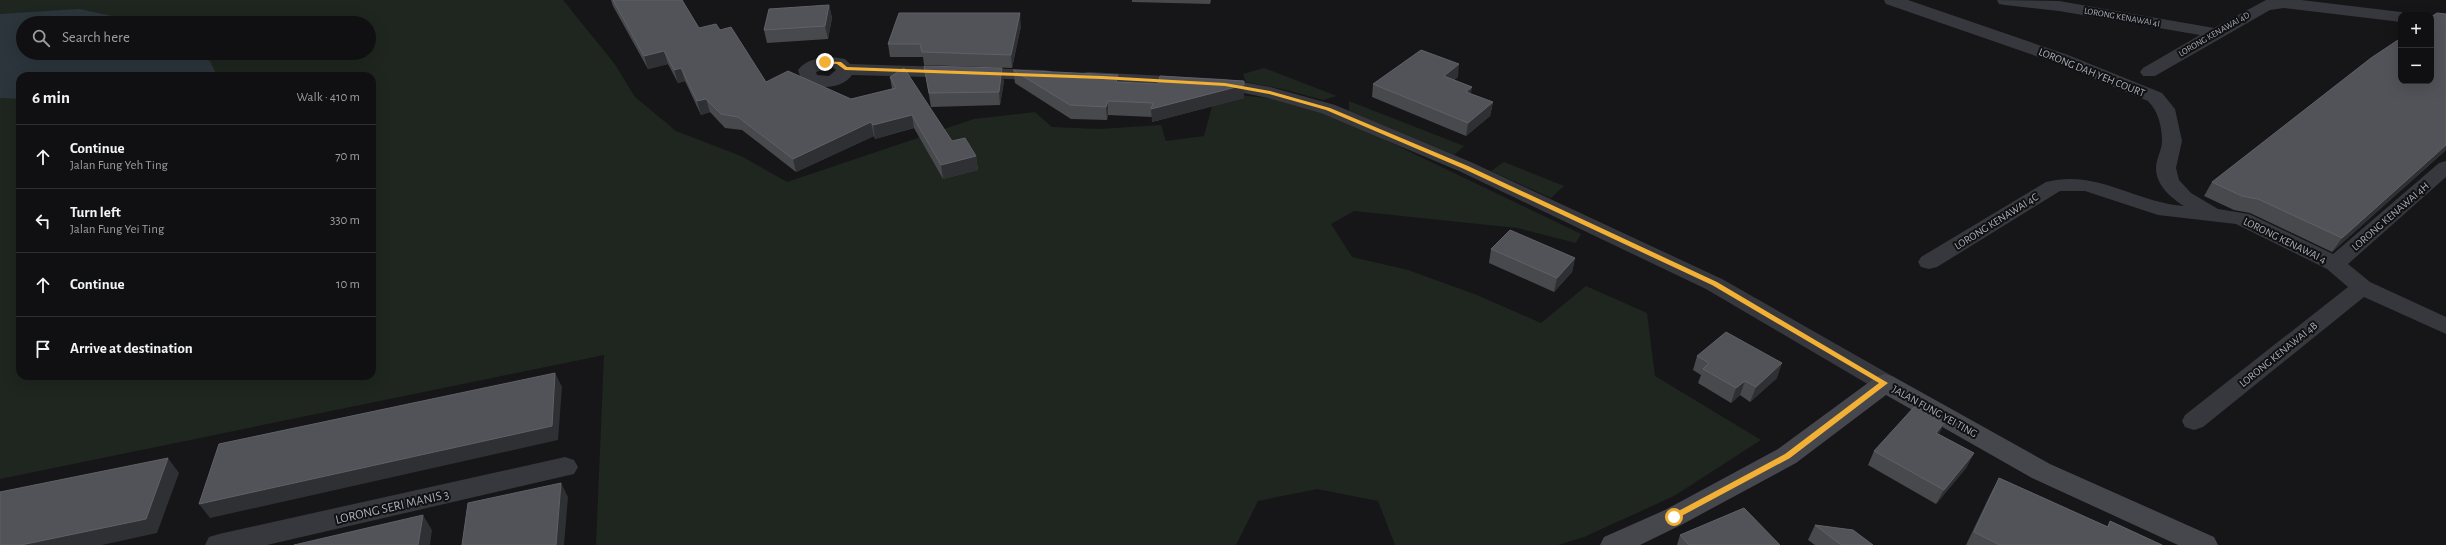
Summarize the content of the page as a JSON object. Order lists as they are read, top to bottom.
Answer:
{
  "streets": {
    "street": [
      "LORONG KENAWAI 4I",
      "LORONG KENAWAI 4D",
      "LORONG DAH YEH COURT",
      "LORONG KENAWAI 4H",
      "LORONG KENAWAI 4C",
      "LORONG KENAWAI 4",
      "LORONG KENAWAI 4B",
      "JALAN FUNG YEI TING",
      "LORONG SERI MANIS 3"
    ]
  },
  "crossings": [
    ["LORONG KENAWAI 4I", "LORONG KENAWAI 4D"],
    ["LORONG DAH YEH COURT", "LORONG KENAWAI 4"],
    ["LORONG KENAWAI 4H", "LORONG KENAWAI 4"],
    ["LORONG KENAWAI 4C", "LORONG KENAWAI 4"],
    ["LORONG KENAWAI 4", "LORONG KENAWAI 4B"]
  ],
  "page": {
    "map_buttons": ["+", "−"],
    "search": "Search here",
    "heading": ["6 min", "Walk · 410 m"],
    "list": [
      ["Continue", "Jalan Fung Yeh Ting", "70 m"],
      ["Turn left", "Jalan Fung Yei Ting", "330 m"],
      ["Continue", "10 m"],
      "Arrive at destination"
    ]
  }
}
